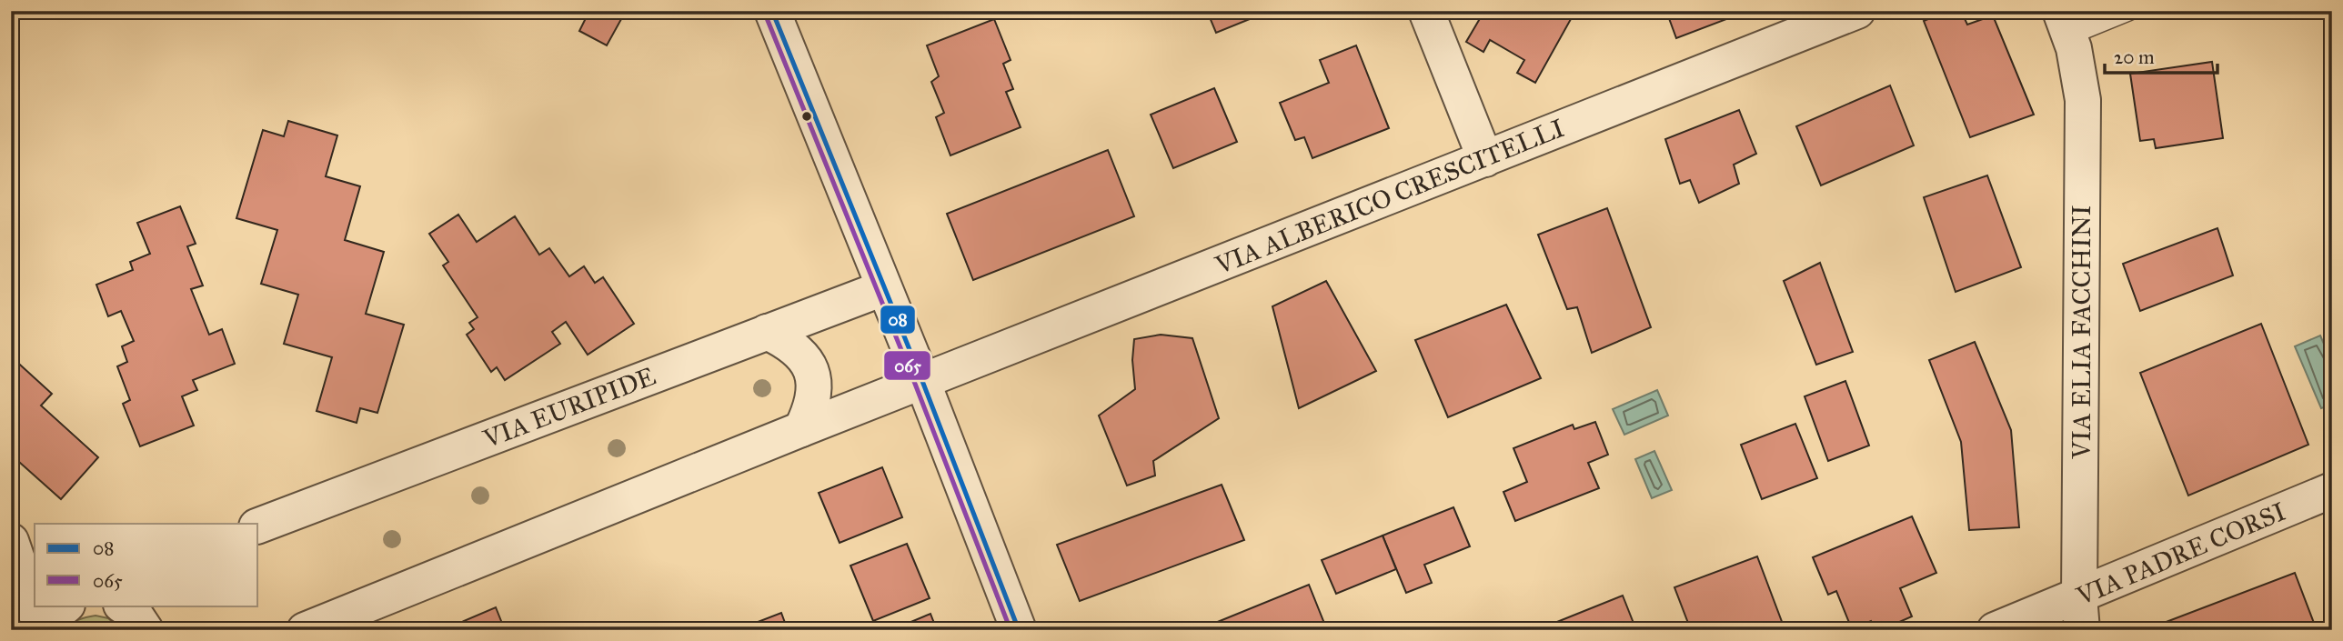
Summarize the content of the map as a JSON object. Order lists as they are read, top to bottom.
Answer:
{
  "streets": {
    "street": [
      "VIA ALBERICO CRESCITELLI",
      "VIA ELIA FACCHINI",
      "VIA EURIPIDE",
      "VIA PADRE CORSI"
    ]
  },
  "crossings": [
    ["VIA ELIA FACCHINI", "VIA PADRE CORSI"]
  ],
  "lines": ["transit line 08", "transit line 065"],
  "legend": ["08", "065"],
  "scale_bar": "20 m"
}
